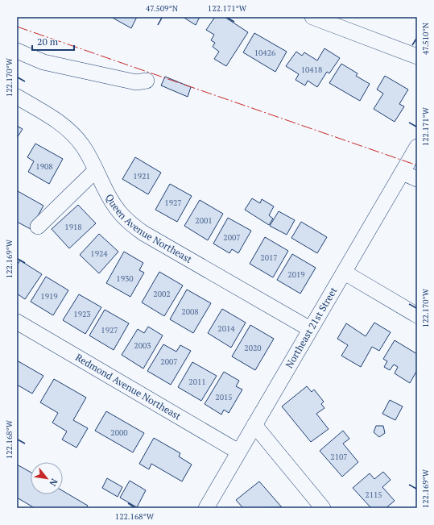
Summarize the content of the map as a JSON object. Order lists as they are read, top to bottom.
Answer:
{
  "streets": {
    "street": ["Queen Avenue Northeast", "Northeast 21st Street", "Redmond Avenue Northeast"]
  },
  "crossings": [
    ["Queen Avenue Northeast", "Northeast 21st Street"],
    ["Northeast 21st Street", "Redmond Avenue Northeast"]
  ],
  "house_numbers": [
    "10426",
    "10418",
    "1908",
    "1921",
    "1927",
    "2001",
    "1918",
    "2007",
    "1924",
    "2017",
    "2019",
    "1930",
    "2002",
    "1919",
    "2008",
    "1923",
    "2014",
    "1927",
    "2003",
    "2020",
    "2007",
    "2011",
    "2015",
    "2000",
    "2107",
    "2115"
  ],
  "scale_bar": "20 m",
  "north": "bottom right",
  "coordinates": [
    "47.509°N",
    "122.171°W",
    "47.510°N",
    "122.170°W",
    "122.169°W",
    "122.168°W"
  ]
}
